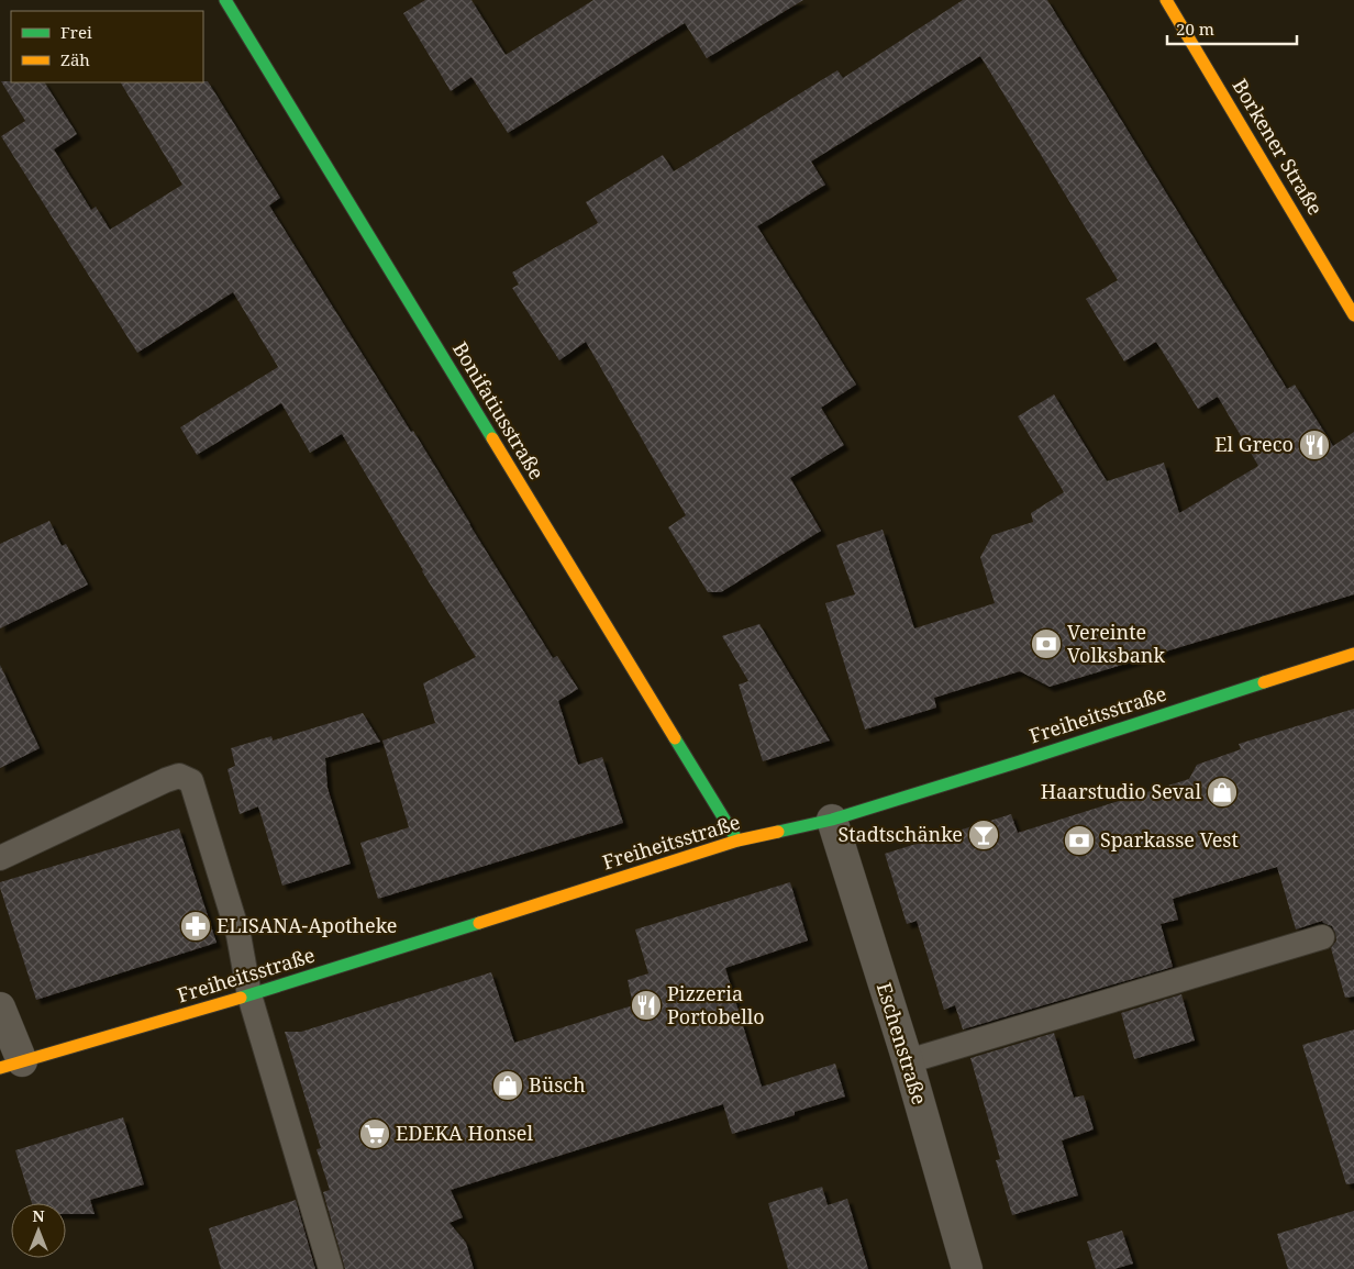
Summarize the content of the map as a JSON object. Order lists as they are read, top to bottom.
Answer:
{
  "streets": {
    "street": [
      "Borkener Straße",
      "Bonifatiusstraße",
      "Freiheitsstraße",
      "Eschenstraße"
    ]
  },
  "crossings": [
    ["Bonifatiusstraße", "Freiheitsstraße"],
    ["Freiheitsstraße", "Eschenstraße"]
  ],
  "places": {
    "restaurant": ["El Greco", "Pizzeria Portobello"],
    "bank": ["Vereinte Volksbank", "Sparkasse Vest"],
    "shop": ["Haarstudio Seval", "Büsch"],
    "bar": ["Stadtschänke"],
    "pharmacy": ["ELISANA-Apotheke"],
    "supermarket": ["EDEKA Honsel"]
  },
  "legend": ["Frei", "Zäh"],
  "scale_bar": "20 m",
  "north": "top"
}
